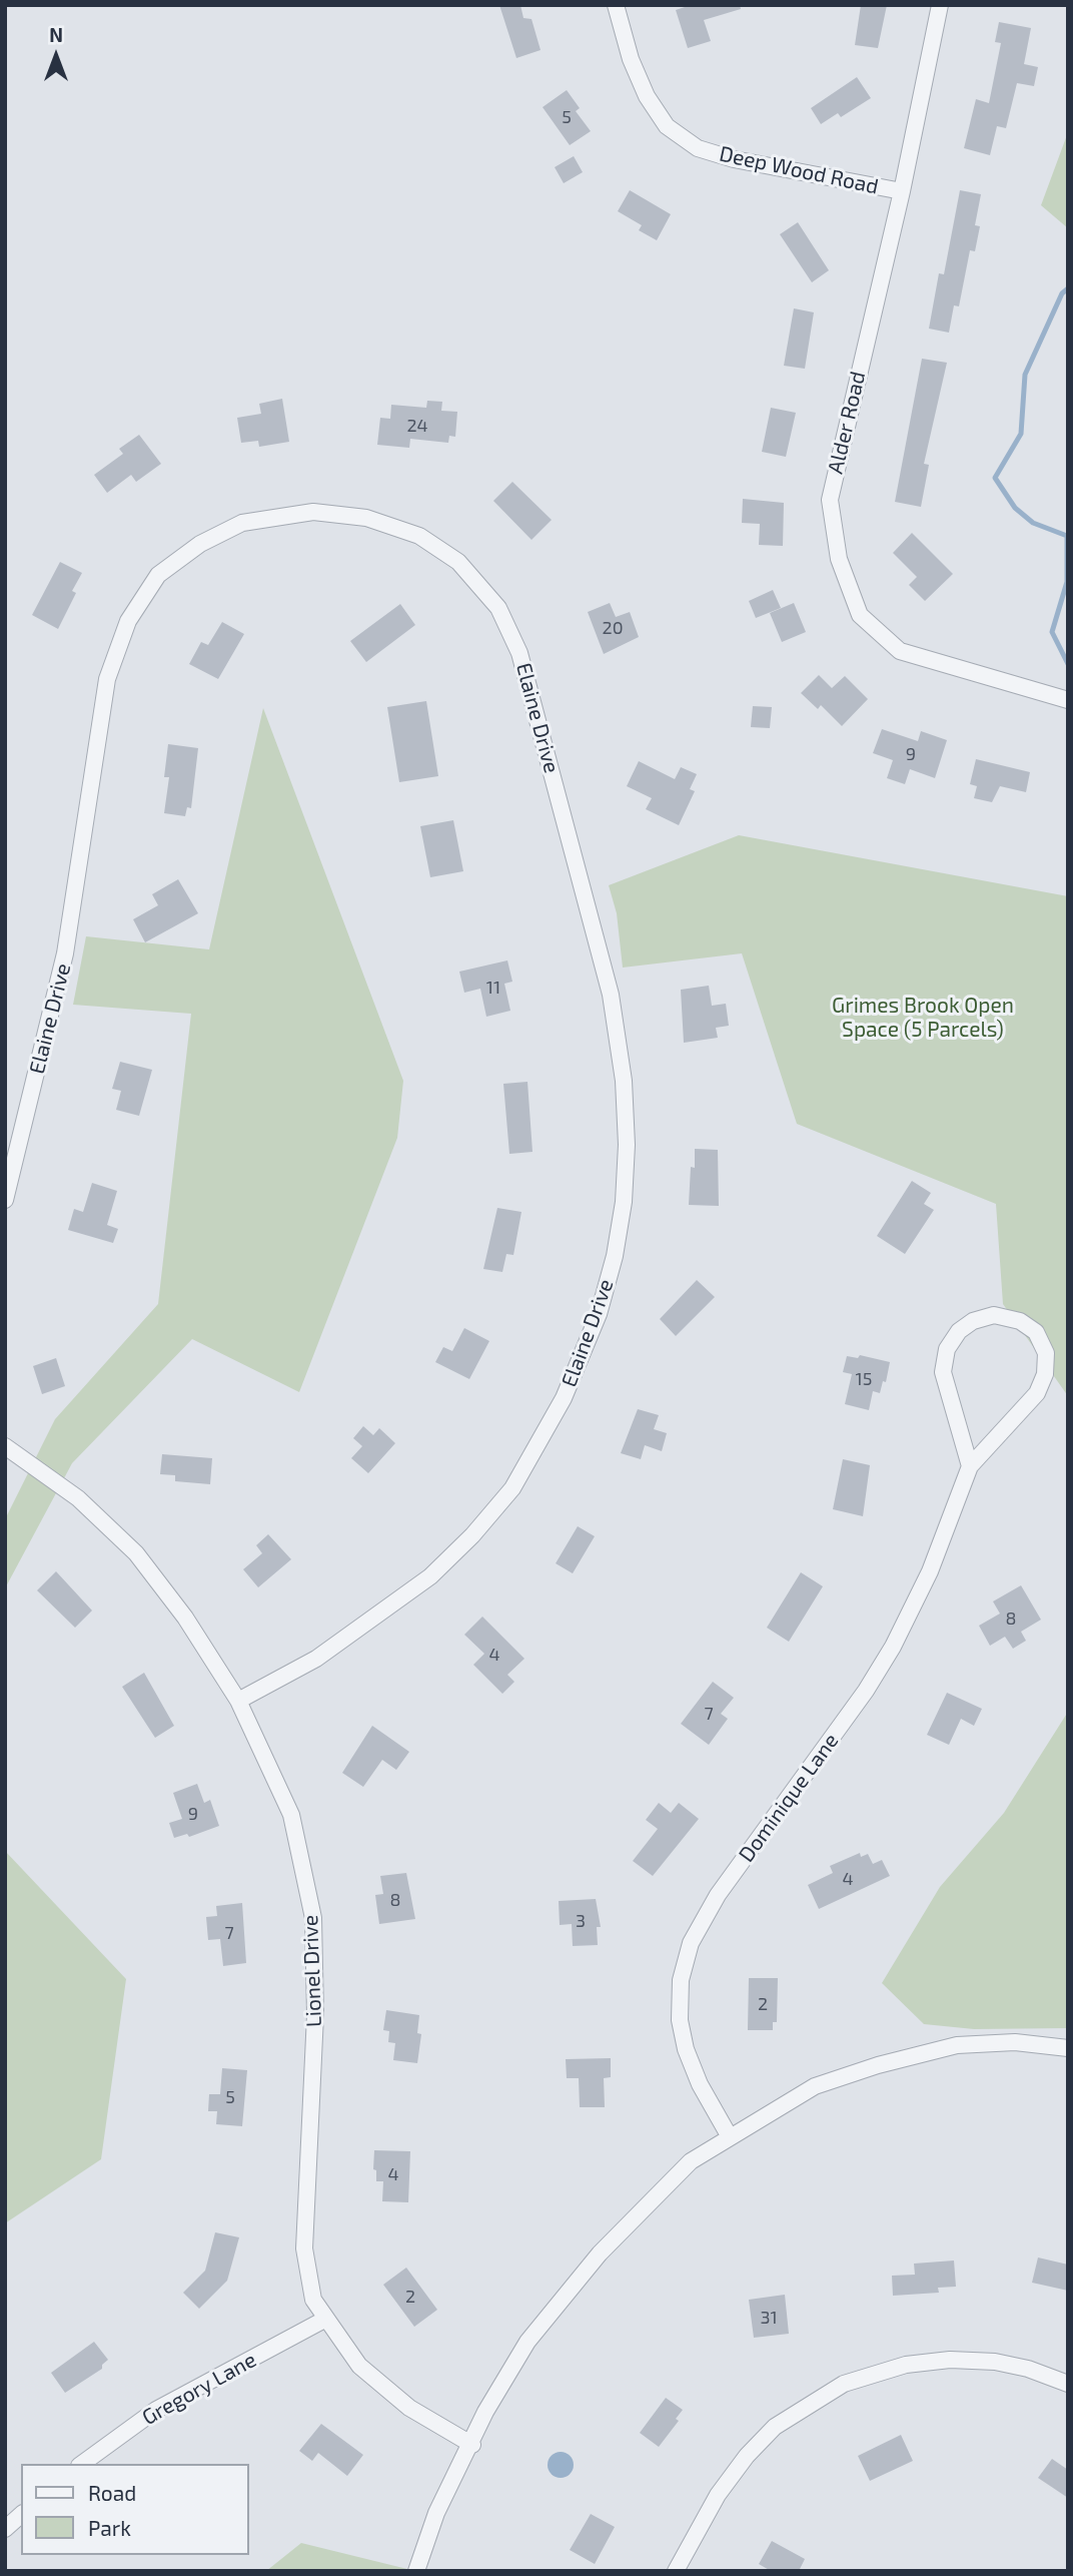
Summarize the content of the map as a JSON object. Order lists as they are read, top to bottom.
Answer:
{
  "streets": {
    "street": [
      "Deep Wood Road",
      "Alder Road",
      "Elaine Drive",
      "Dominique Lane",
      "Lionel Drive",
      "Gregory Lane"
    ]
  },
  "crossings": [
    ["Deep Wood Road", "Alder Road"],
    ["Elaine Drive", "Lionel Drive"],
    ["Lionel Drive", "Gregory Lane"]
  ],
  "parks": ["Grimes Brook Open Space (5 Parcels)"],
  "house_numbers": [
    "5",
    "24",
    "20",
    "9",
    "11",
    "15",
    "8",
    "4",
    "7",
    "9",
    "4",
    "8",
    "3",
    "7",
    "2",
    "5",
    "4",
    "2",
    "31"
  ],
  "legend": ["Road", "Park"],
  "north": "top"
}
